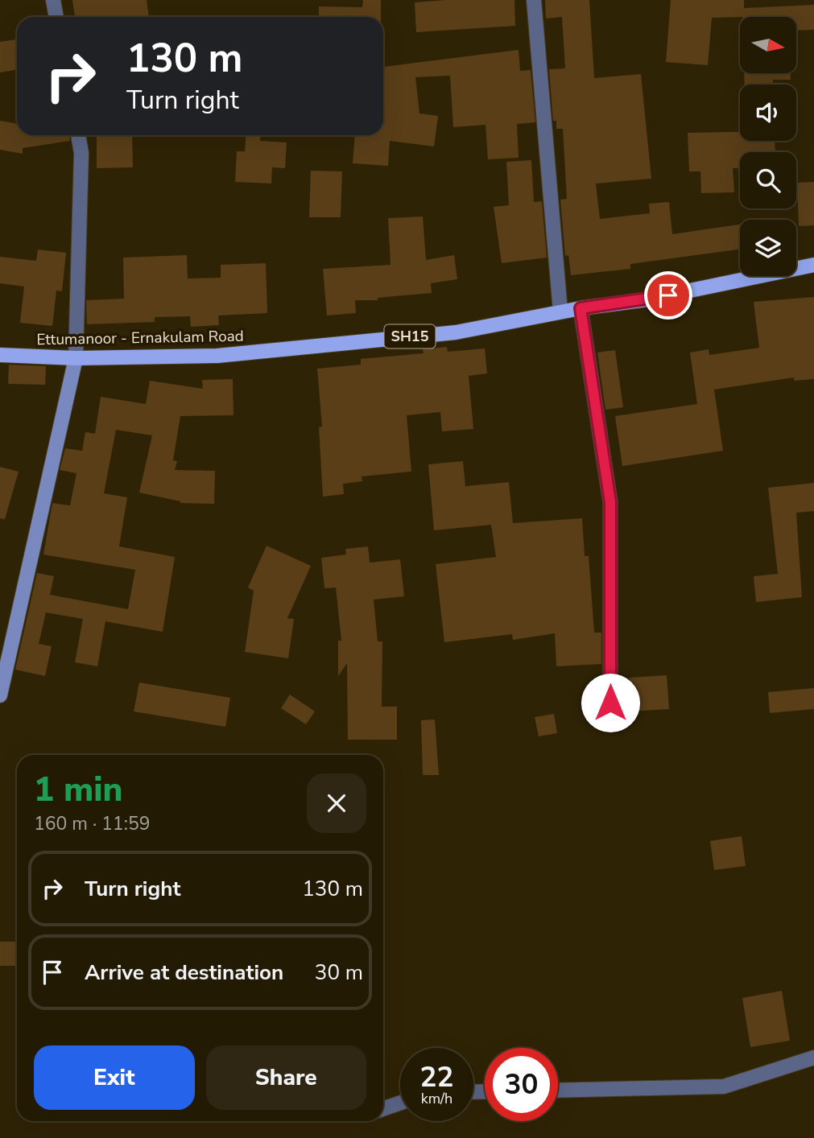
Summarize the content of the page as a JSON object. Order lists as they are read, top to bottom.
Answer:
{
  "streets": {
    "main road": ["SH15", "Ettumanoor - Ernakulam Road"]
  },
  "north": "right",
  "page": {
    "turn": ["130 m", "Turn right"],
    "heading": ["1 min", "160 m · 11:59"],
    "list": [
      {
        "name": "Turn right",
        "value": "130 m"
      },
      {
        "name": "Arrive at destination",
        "value": "30 m"
      }
    ],
    "buttons": ["Exit", "Share"],
    "speed": "22 km/h",
    "limit": "30"
  }
}
